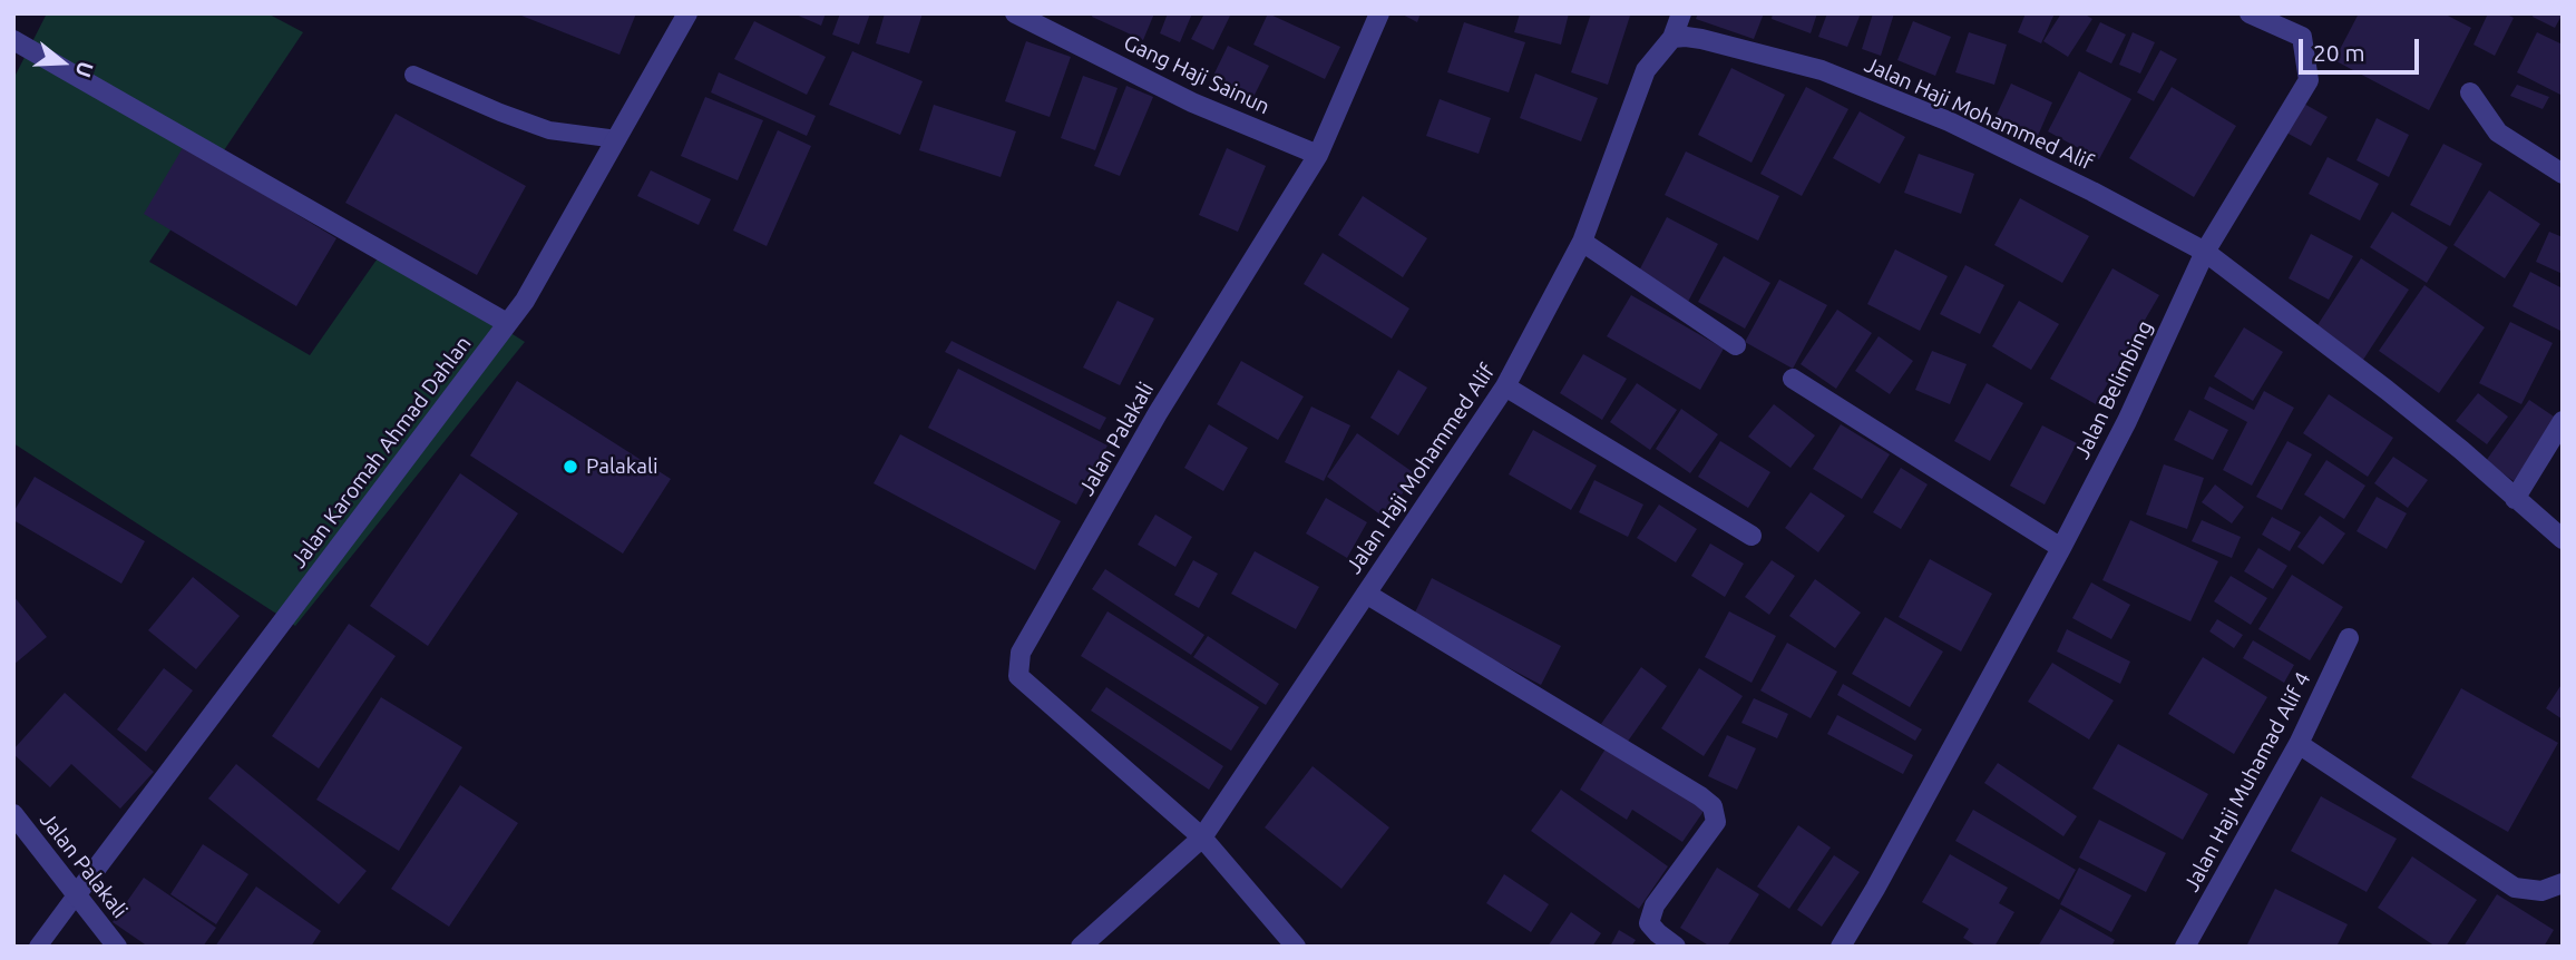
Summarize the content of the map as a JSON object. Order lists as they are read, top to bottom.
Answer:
{
  "streets": {
    "street": [
      "Gang Haji Sainun",
      "Jalan Haji Mohammed Alif",
      "Jalan Belimbing",
      "Jalan Palakali",
      "Jalan Karomah Ahmad Dahlan",
      "Jalan Haji Muhamad Alif 4"
    ]
  },
  "crossings": [
    ["Gang Haji Sainun", "Jalan Palakali"],
    ["Jalan Haji Mohammed Alif", "Jalan Belimbing"],
    ["Jalan Haji Mohammed Alif", "Jalan Palakali"],
    ["Jalan Palakali", "Jalan Karomah Ahmad Dahlan"]
  ],
  "places": ["Palakali"],
  "scale_bar": "20 m",
  "north": "right"
}
